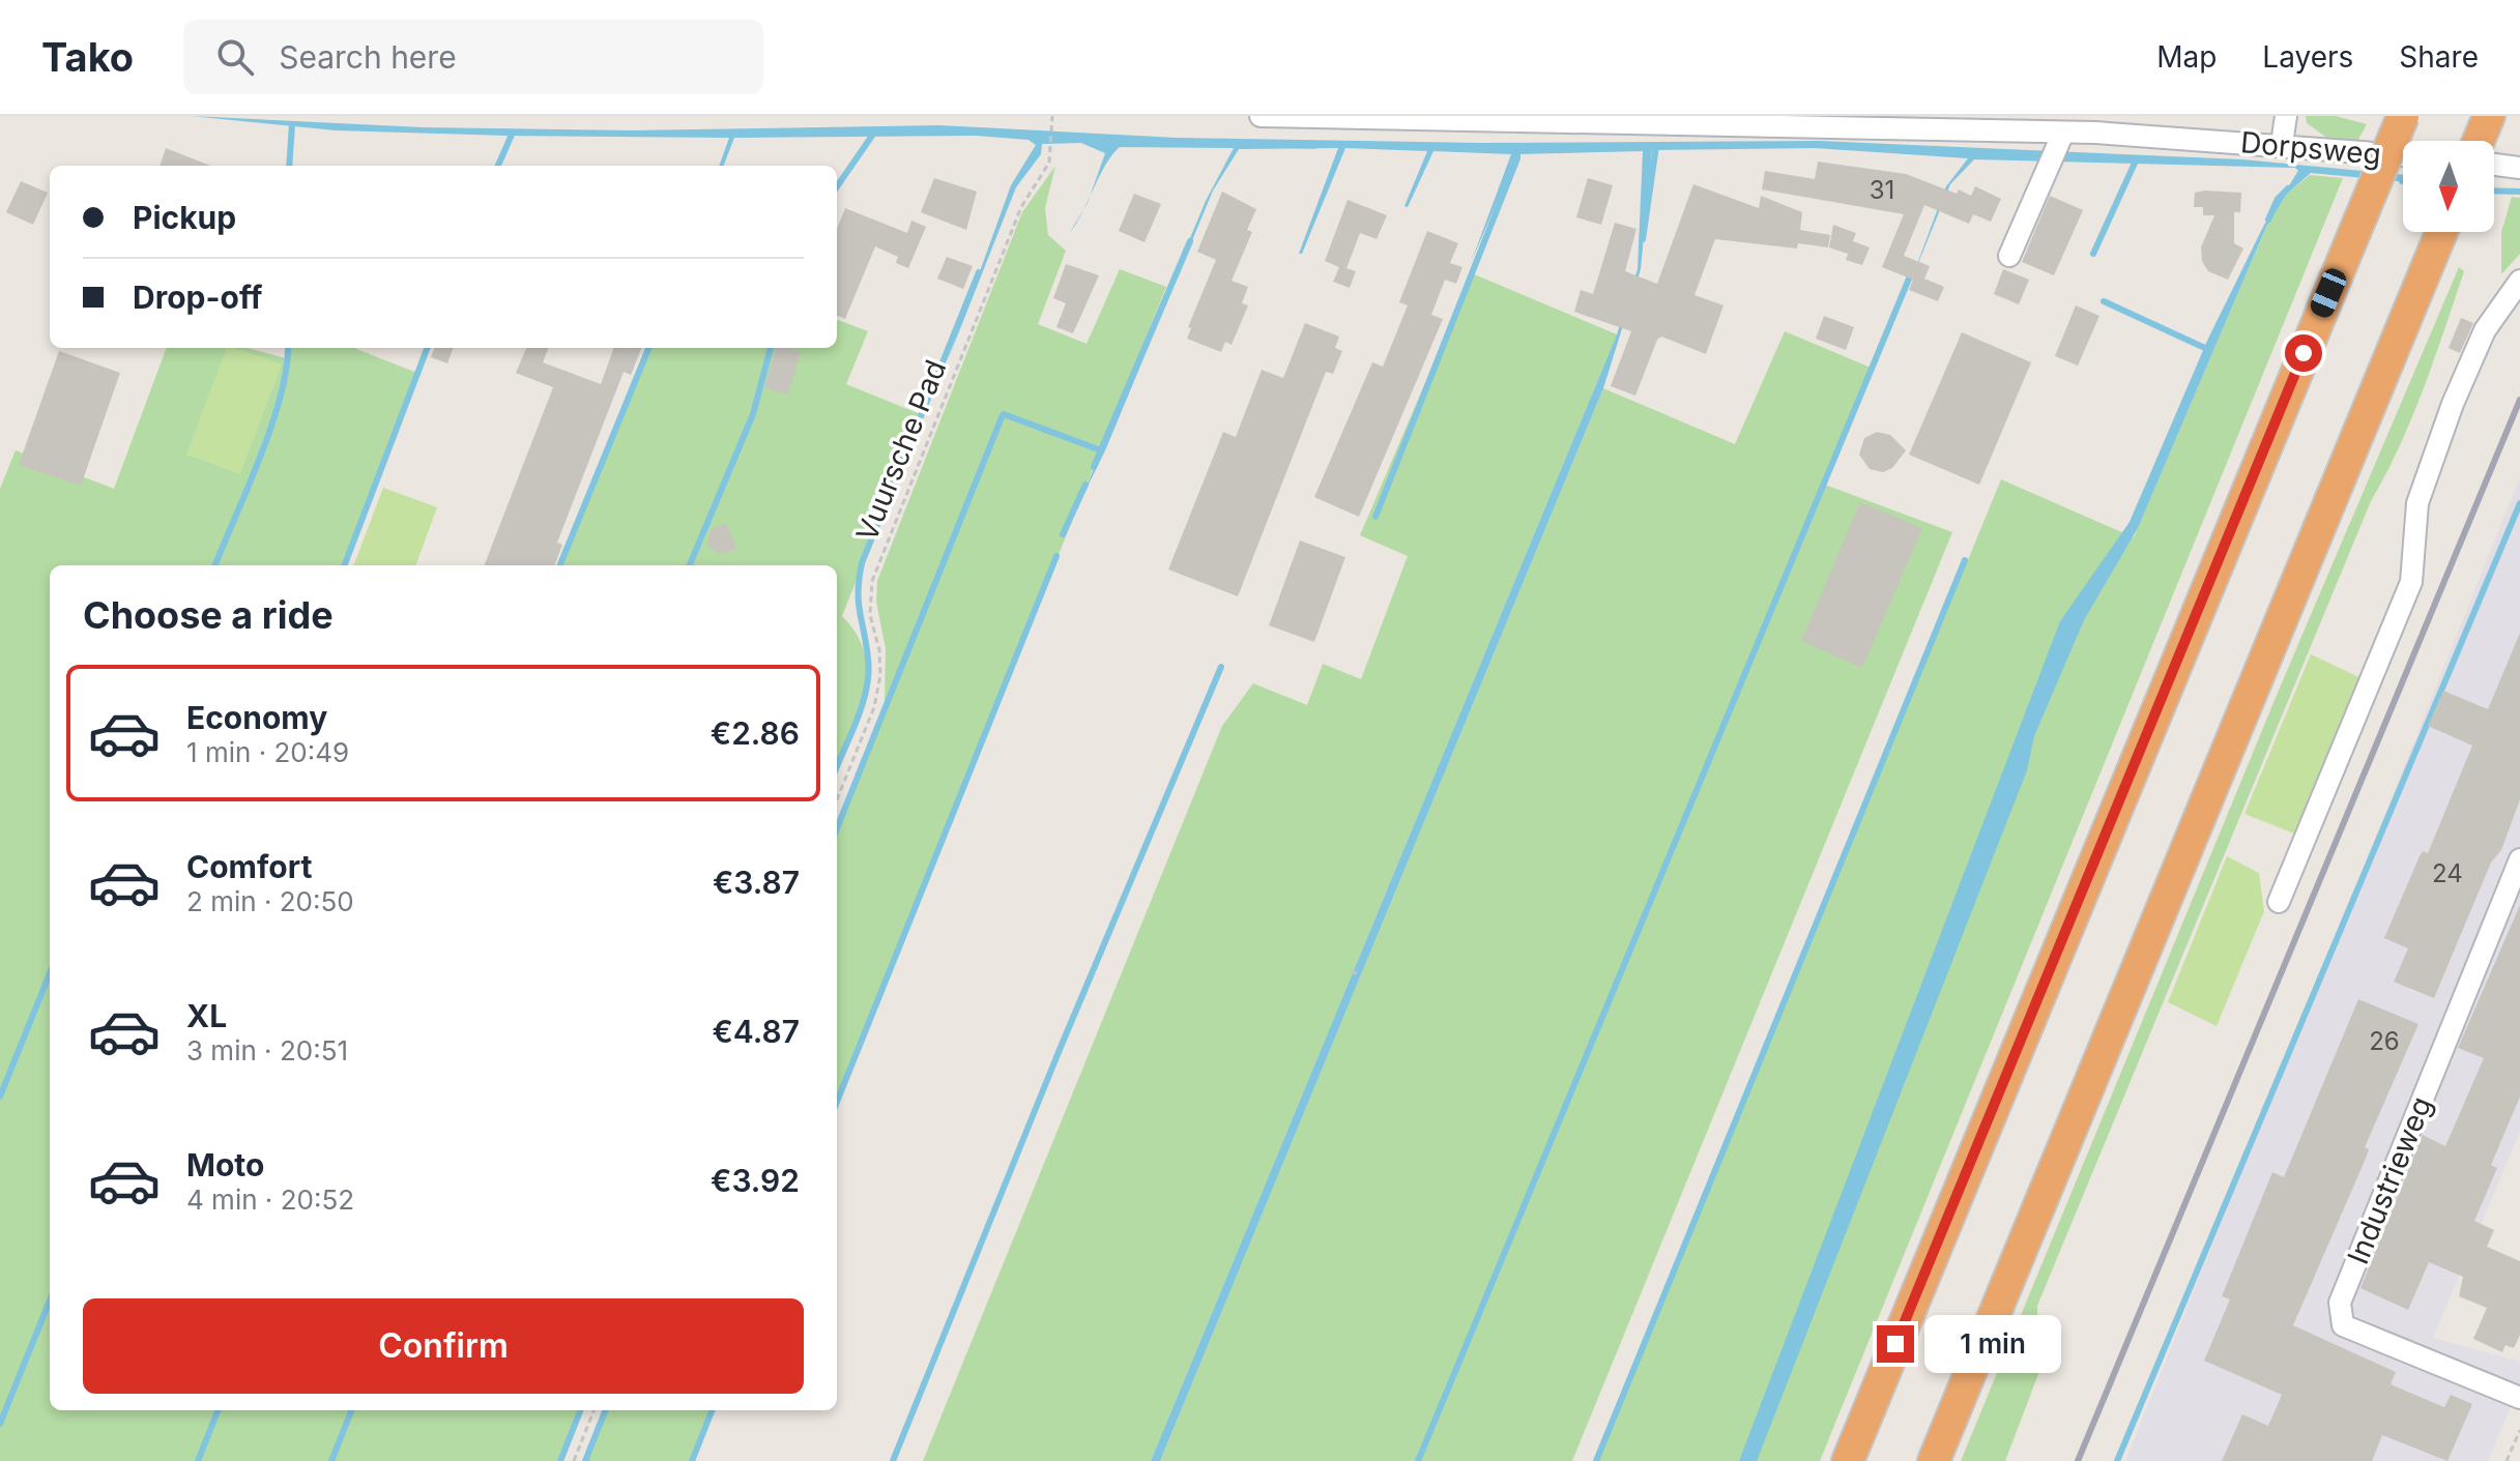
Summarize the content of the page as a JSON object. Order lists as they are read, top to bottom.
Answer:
{
  "streets": {
    "street": ["Dorpsweg", "Industrieweg"],
    "path": ["Vuursche Pad"]
  },
  "house_numbers": ["31", "24", "26"],
  "north": "bottom",
  "page": {
    "header": "Tako",
    "search": "Search here",
    "nav": ["Map", "Layers", "Share"],
    "banner": ["Pickup", "Drop-off"],
    "heading": "Choose a ride",
    "list": [
      {
        "name": "Economy",
        "note": "1 min · 20:49",
        "value": "€2.86"
      },
      {
        "name": "Comfort",
        "note": "2 min · 20:50",
        "value": "€3.87"
      },
      {
        "name": "XL",
        "note": "3 min · 20:51",
        "value": "€4.87"
      },
      {
        "name": "Moto",
        "note": "4 min · 20:52",
        "value": "€3.92"
      }
    ],
    "buttons": "Confirm",
    "bubble": "1 min"
  }
}
